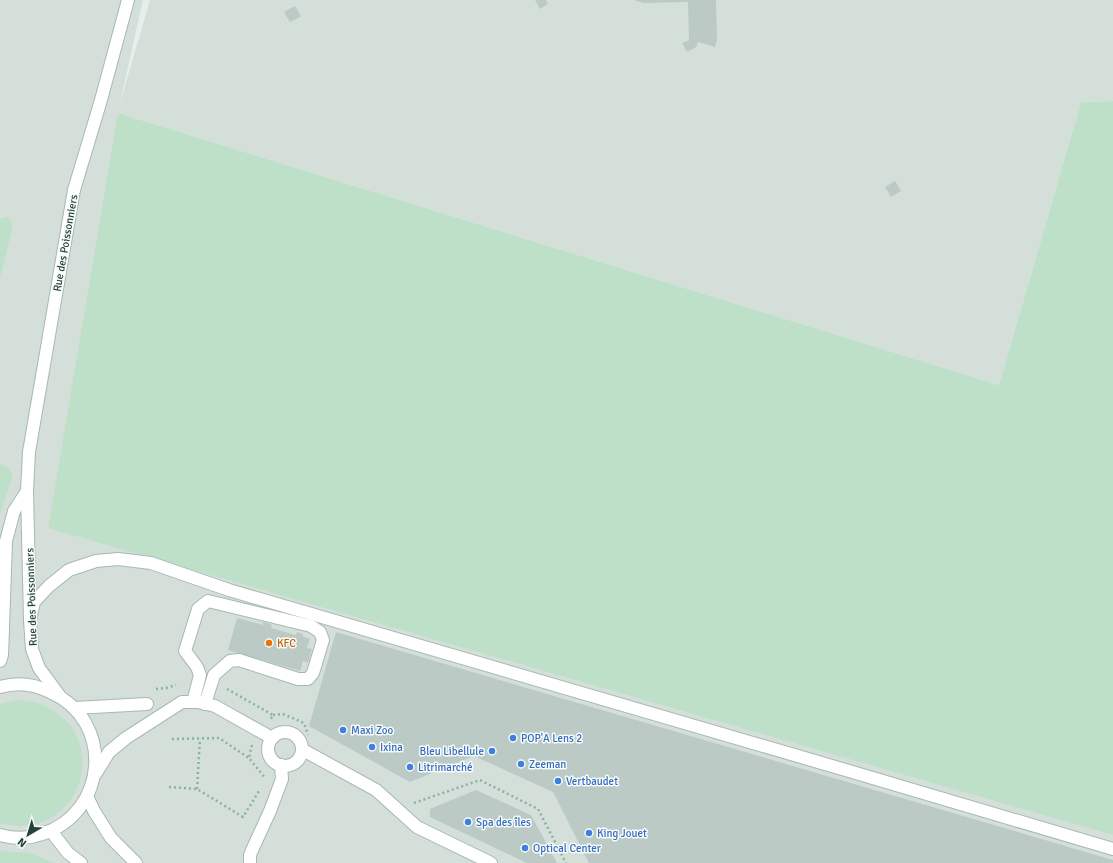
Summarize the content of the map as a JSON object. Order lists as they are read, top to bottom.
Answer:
{
  "streets": {
    "street": ["Rue des Poissonniers"]
  },
  "places": [
    "KFC",
    "Maxi Zoo",
    "POP'A Lens 2",
    "Ixina",
    "Bleu Libellule",
    "Zeeman",
    "Litrimarché",
    "Vertbaudet",
    "Spa des îles",
    "King Jouet",
    "Optical Center"
  ],
  "north": "bottom left"
}
